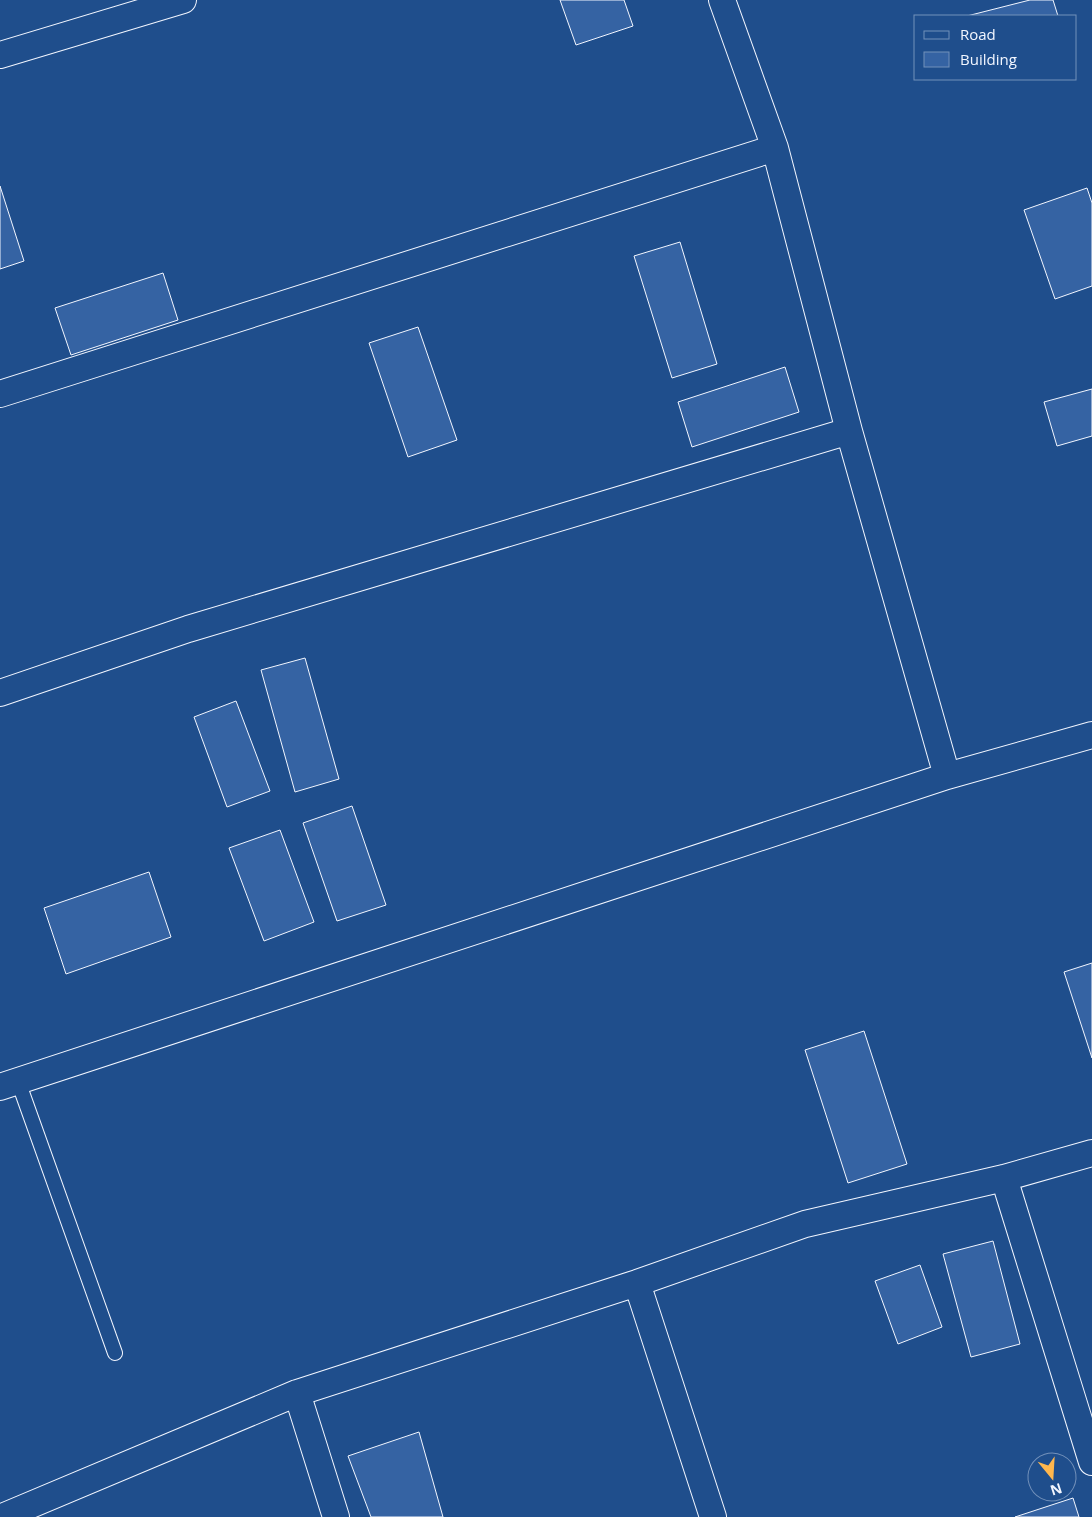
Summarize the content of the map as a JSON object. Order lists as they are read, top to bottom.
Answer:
{
  "legend": ["Road", "Building"],
  "north": "bottom"
}
